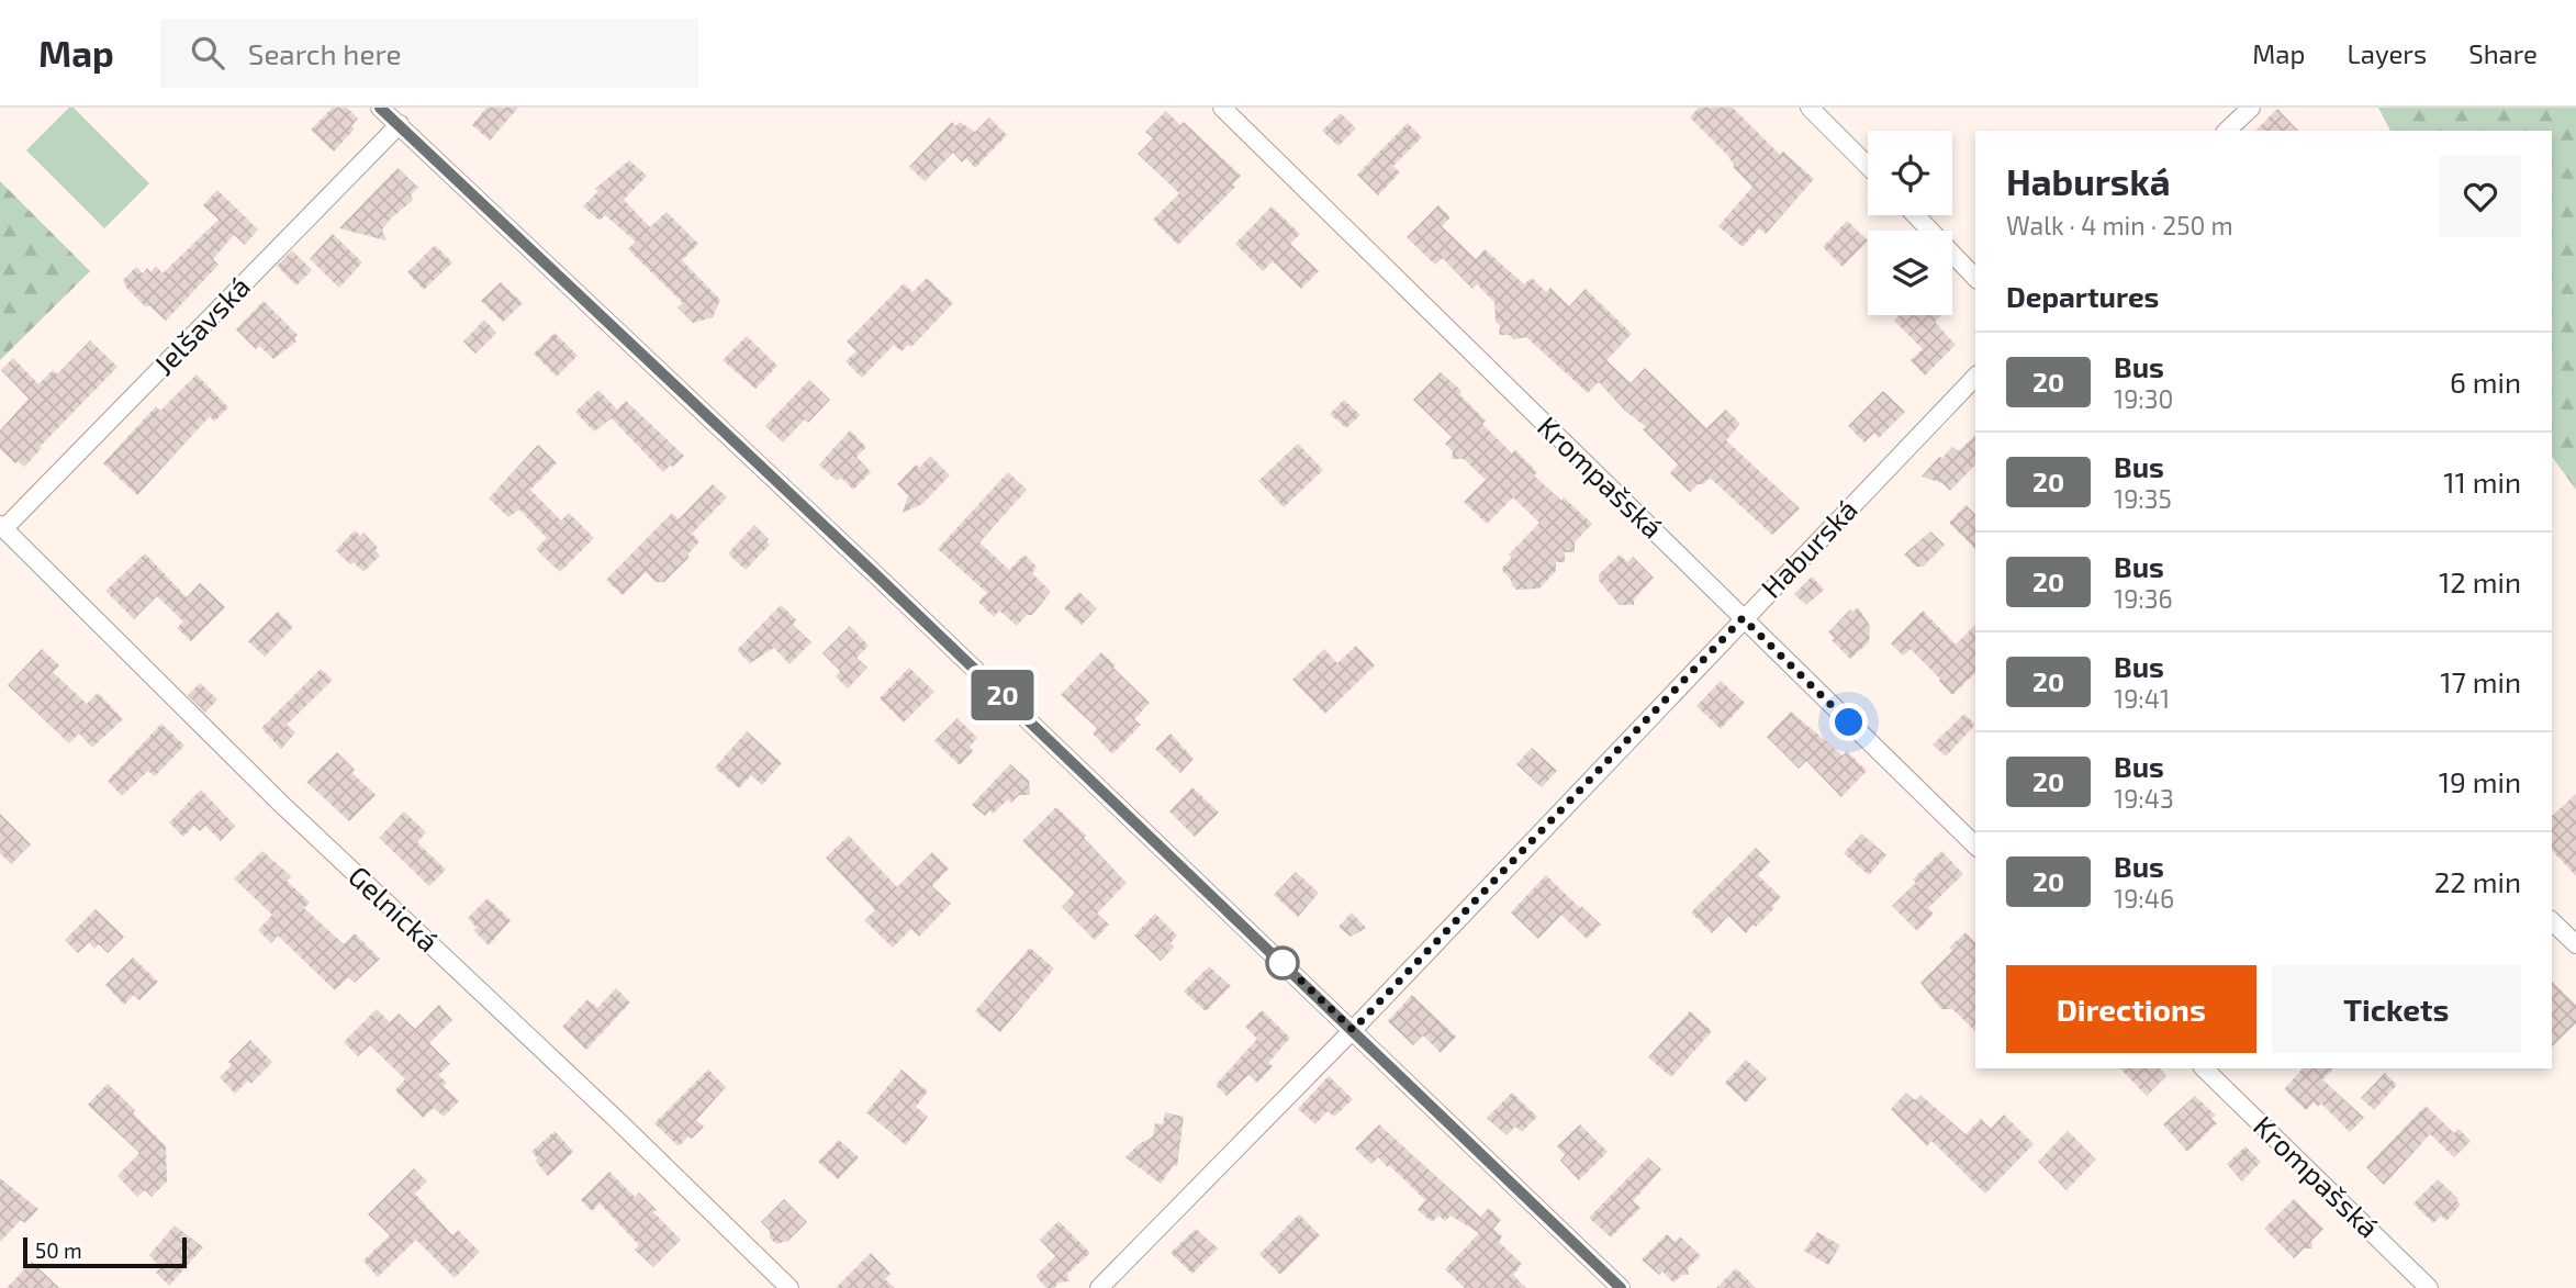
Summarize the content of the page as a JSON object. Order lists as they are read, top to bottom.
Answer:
{
  "streets": {
    "street": [
      "Jelšavská",
      "Krompašská",
      "Haburská",
      "Gelnická"
    ]
  },
  "crossings": [
    ["Jelšavská", "Gelnická"],
    ["Krompašská", "Haburská"]
  ],
  "lines": ["bus line 20"],
  "scale_bar": "50 m",
  "page": {
    "header": "Map",
    "search": "Search here",
    "nav": ["Map", "Layers", "Share"],
    "on_map": "20",
    "heading": [
      ["Haburská", "Walk · 4 min · 250 m"],
      "Departures"
    ],
    "list": [
      {
        "mark": "20",
        "name": "Bus",
        "note": "19:30",
        "value": "6 min"
      },
      {
        "mark": "20",
        "name": "Bus",
        "note": "19:35",
        "value": "11 min"
      },
      {
        "mark": "20",
        "name": "Bus",
        "note": "19:36",
        "value": "12 min"
      },
      {
        "mark": "20",
        "name": "Bus",
        "note": "19:41",
        "value": "17 min"
      },
      {
        "mark": "20",
        "name": "Bus",
        "note": "19:43",
        "value": "19 min"
      },
      {
        "mark": "20",
        "name": "Bus",
        "note": "19:46",
        "value": "22 min"
      }
    ],
    "buttons": ["Directions", "Tickets"],
    "scale": "50 m"
  }
}
